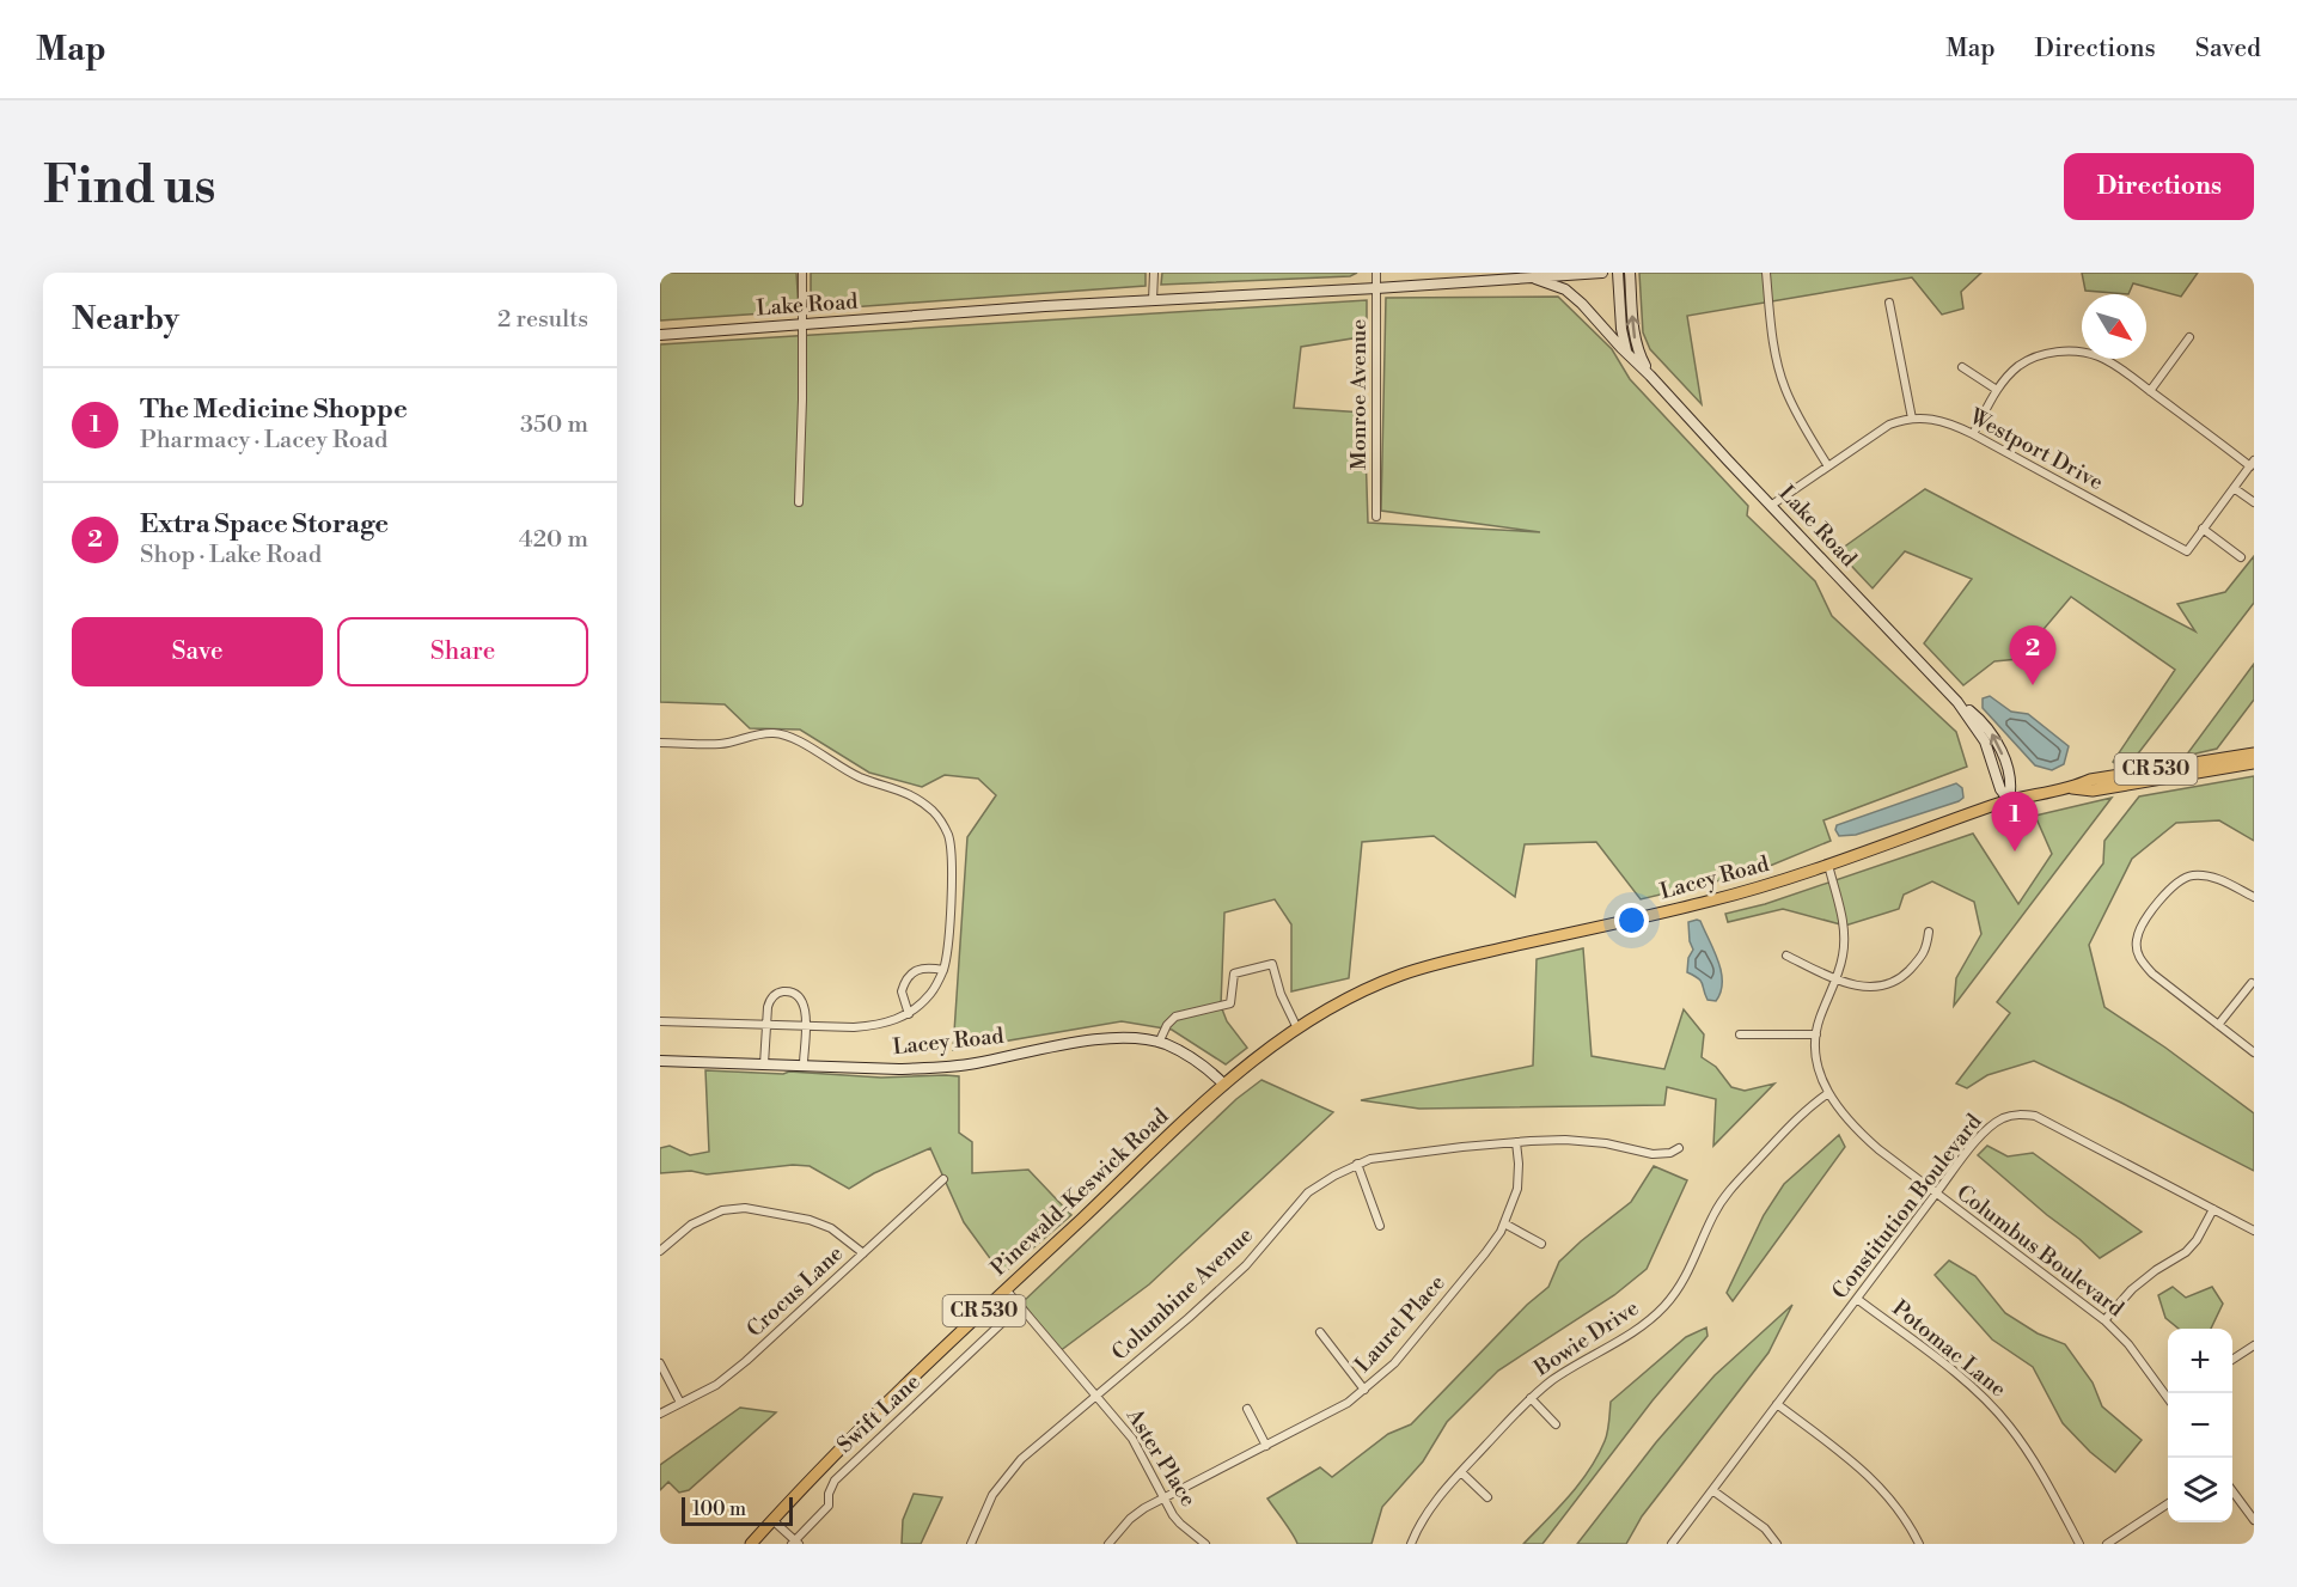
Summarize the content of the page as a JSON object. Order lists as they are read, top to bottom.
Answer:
{
  "streets": {
    "main road": ["CR 530", "Lacey Road", "Pinewald-Keswick Road"],
    "street": [
      "Lake Road",
      "Monroe Avenue",
      "Westport Drive",
      "Constitution Boulevard",
      "Columbus Boulevard",
      "Crocus Lane",
      "Columbine Avenue",
      "Laurel Place",
      "Bowie Drive",
      "Potomac Lane",
      "Swift Lane",
      "Aster Place"
    ]
  },
  "crossings": [
    ["Lake Road", "Monroe Avenue"],
    ["Lake Road", "Lacey Road"],
    ["CR 530", "Lacey Road"],
    ["CR 530", "Pinewald-Keswick Road"],
    ["Lacey Road", "Pinewald-Keswick Road"],
    ["Pinewald-Keswick Road", "Aster Place"],
    ["Constitution Boulevard", "Columbus Boulevard"],
    ["Constitution Boulevard", "Potomac Lane"],
    ["Columbus Boulevard", "Bowie Drive"],
    ["Columbine Avenue", "Laurel Place"],
    ["Columbine Avenue", "Aster Place"],
    ["Laurel Place", "Aster Place"]
  ],
  "scale_bar": "100 m",
  "north": "bottom right",
  "page": {
    "header": "Map",
    "nav": ["Map", "Directions", "Saved"],
    "buttons": [
      "Directions",
      ["Save", "Share"]
    ],
    "title": "Find us",
    "heading": ["Nearby", "2 results"],
    "list": [
      {
        "mark": "1",
        "name": "The Medicine Shoppe",
        "note": "Pharmacy · Lacey Road",
        "value": "350 m"
      },
      {
        "mark": "2",
        "name": "Extra Space Storage",
        "note": "Shop · Lake Road",
        "value": "420 m"
      }
    ],
    "pins": ["2", "1"],
    "map_buttons": ["+", "−"],
    "scale": "100 m"
  }
}
